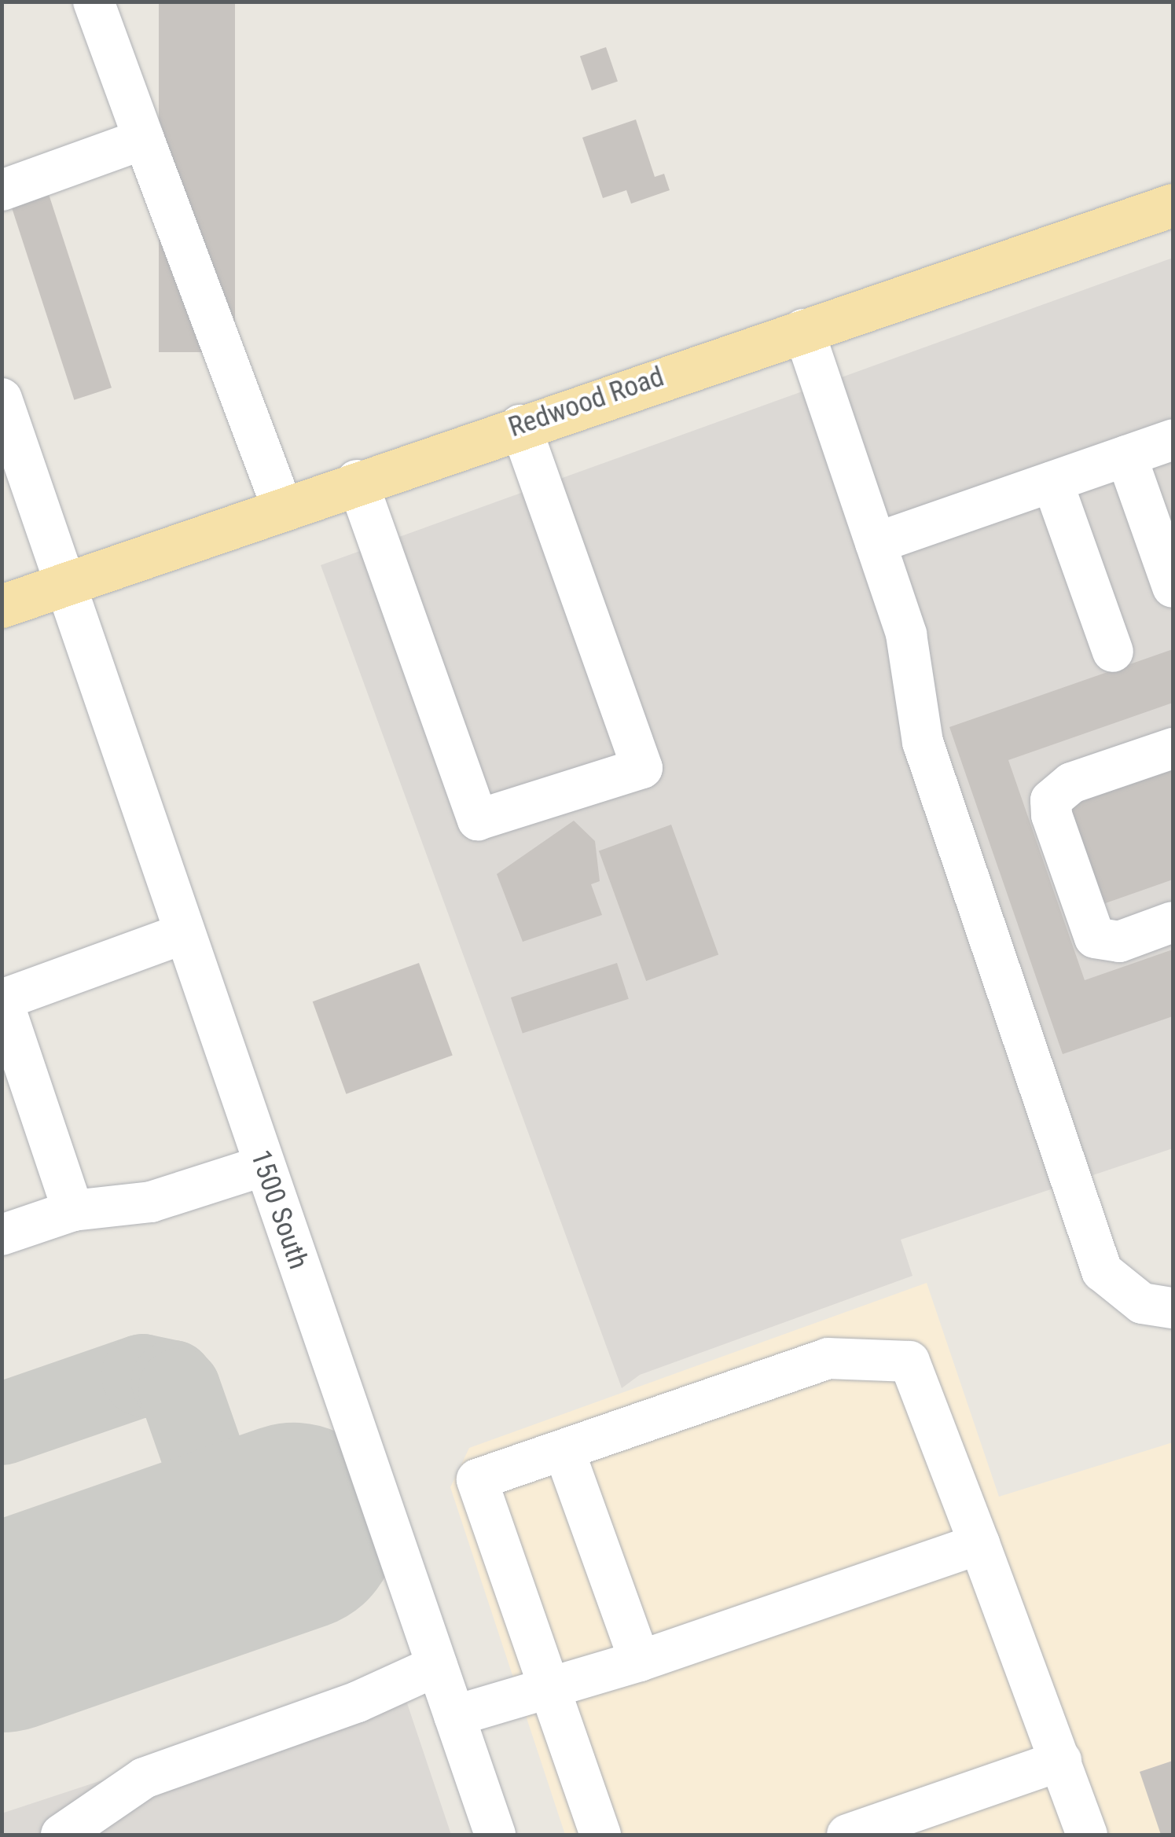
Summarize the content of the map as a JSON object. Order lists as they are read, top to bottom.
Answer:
{
  "streets": {
    "main road": ["Redwood Road"],
    "street": ["1500 South"]
  },
  "crossings": [
    ["Redwood Road", "1500 South"]
  ]
}
